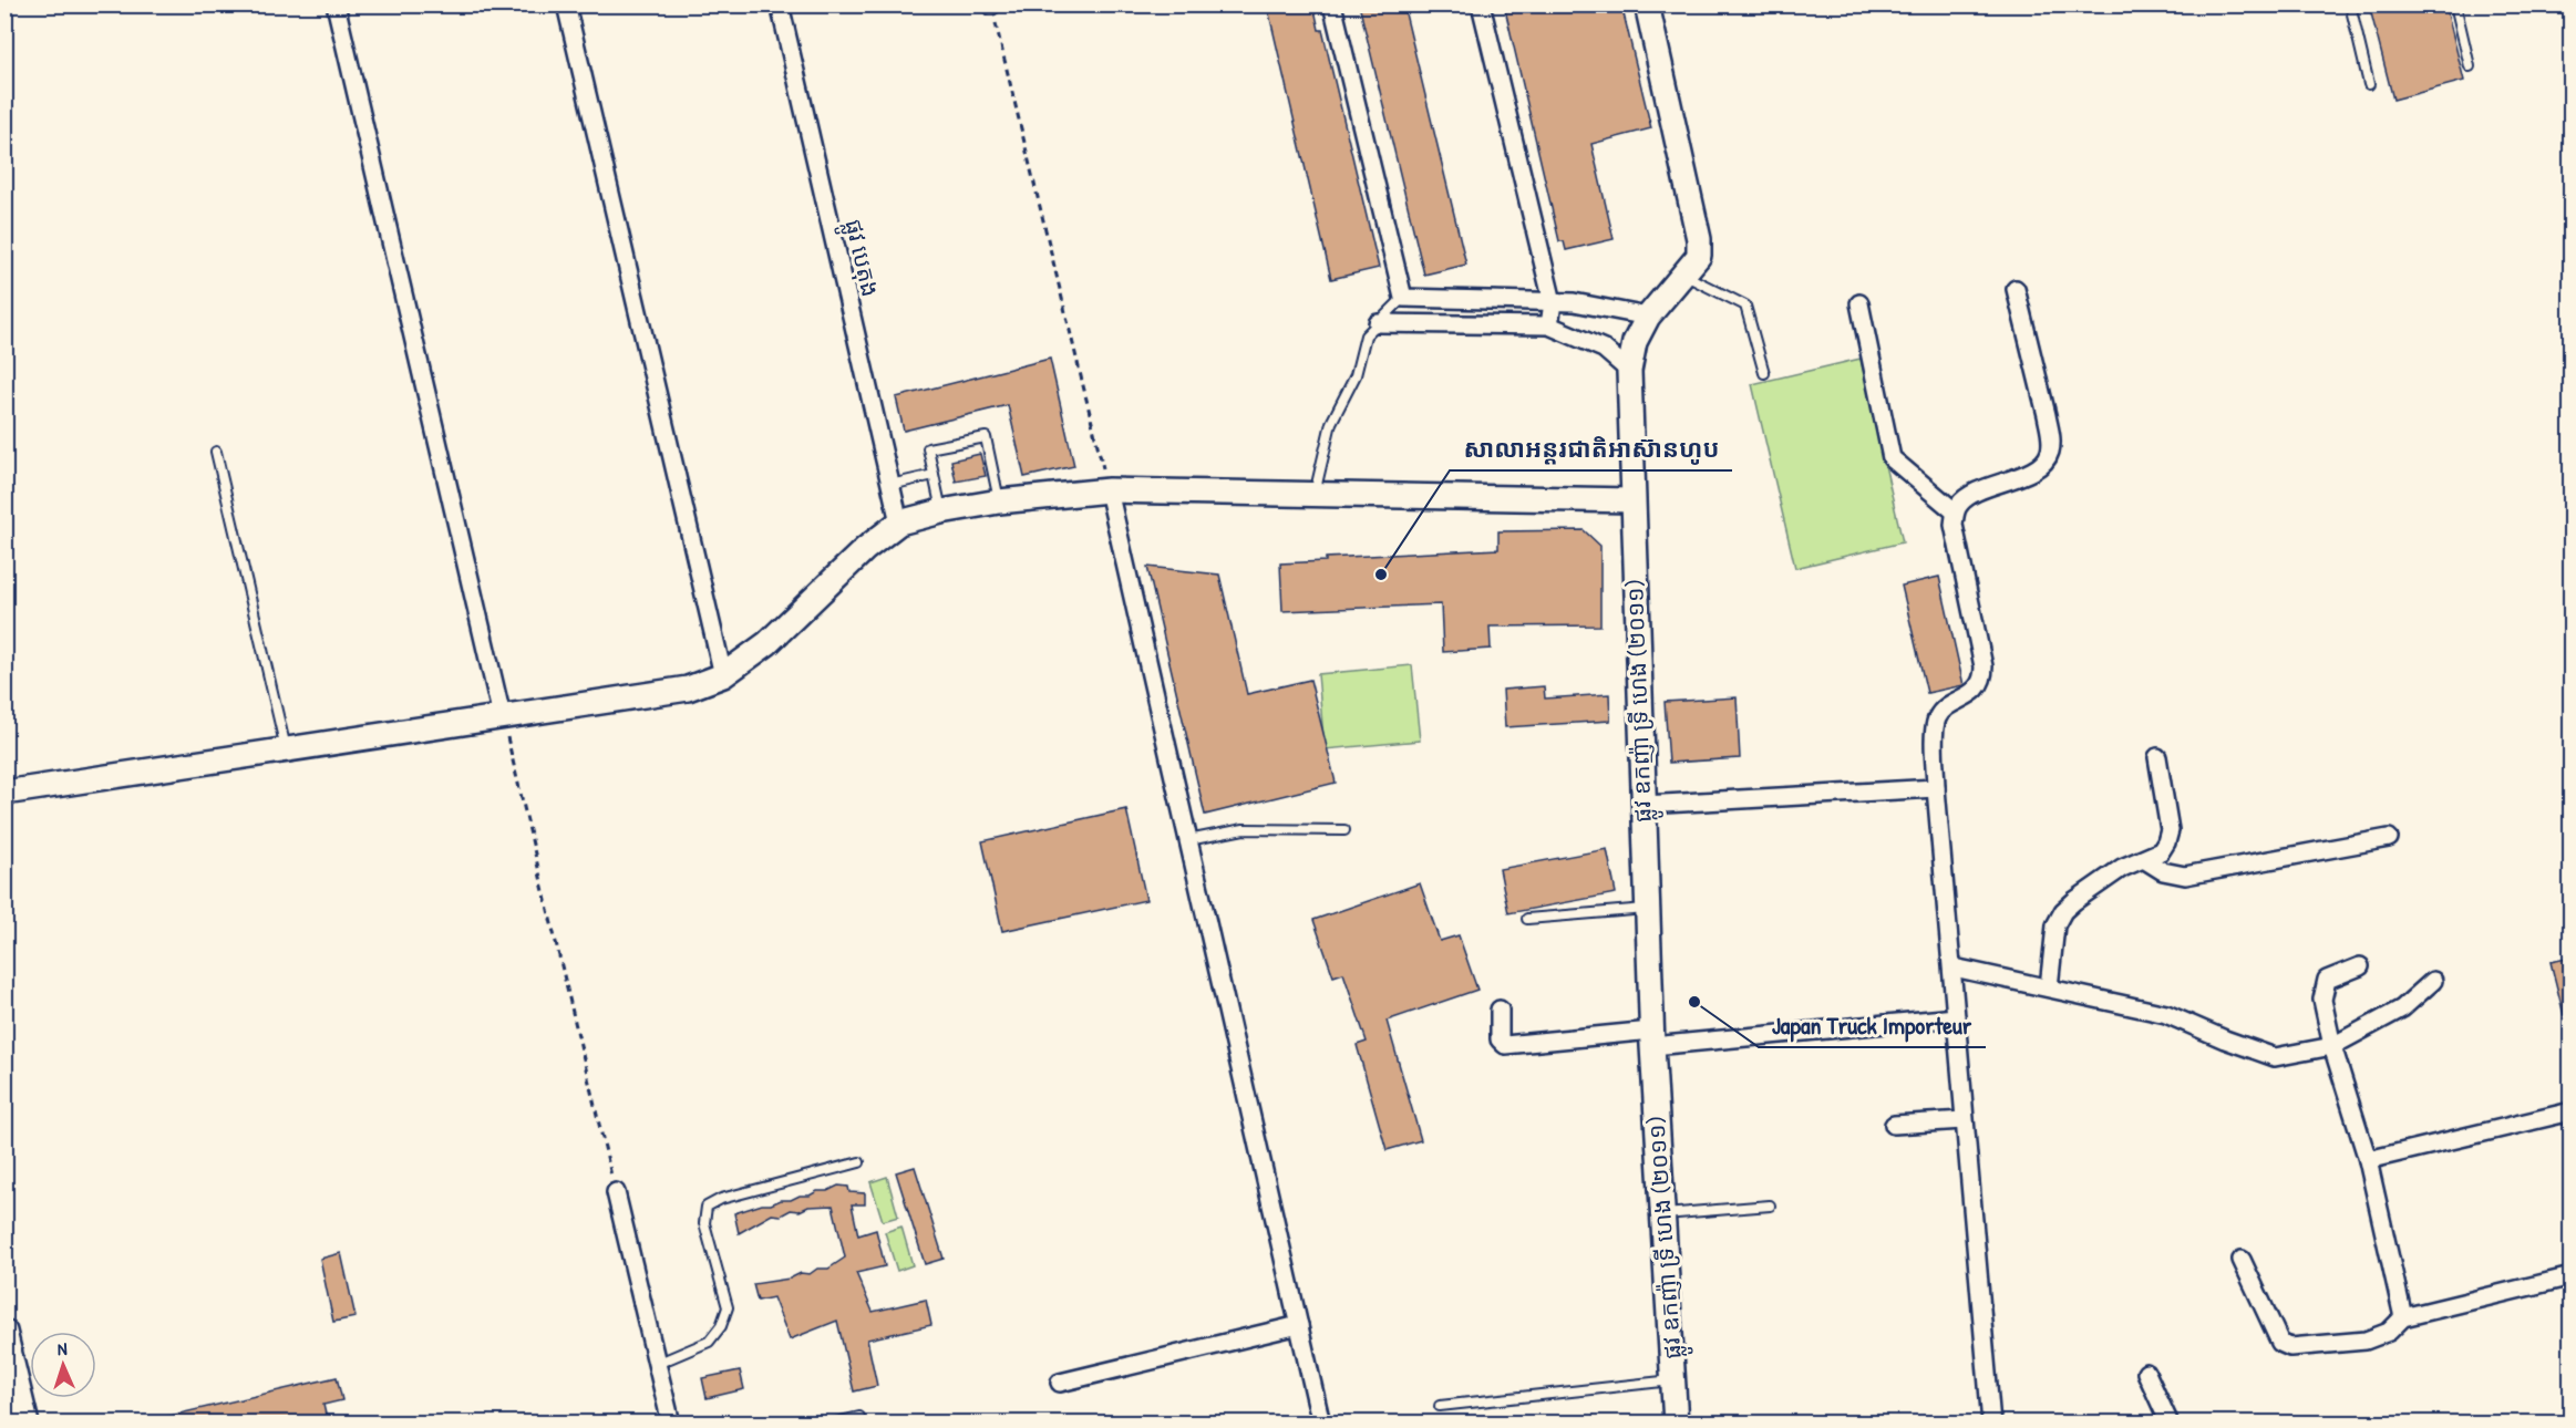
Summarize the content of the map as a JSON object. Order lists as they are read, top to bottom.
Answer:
{
  "streets": {
    "street": ["ផ្លូវ បេតុង", "ផ្លូវ ឧកញ៉ា ទ្រី ហេង (២០១១)"]
  },
  "places": ["សាលាអន្ដរជាតិអាស៊ានហូប", "Japan Truck Importeur"],
  "north": "top"
}
